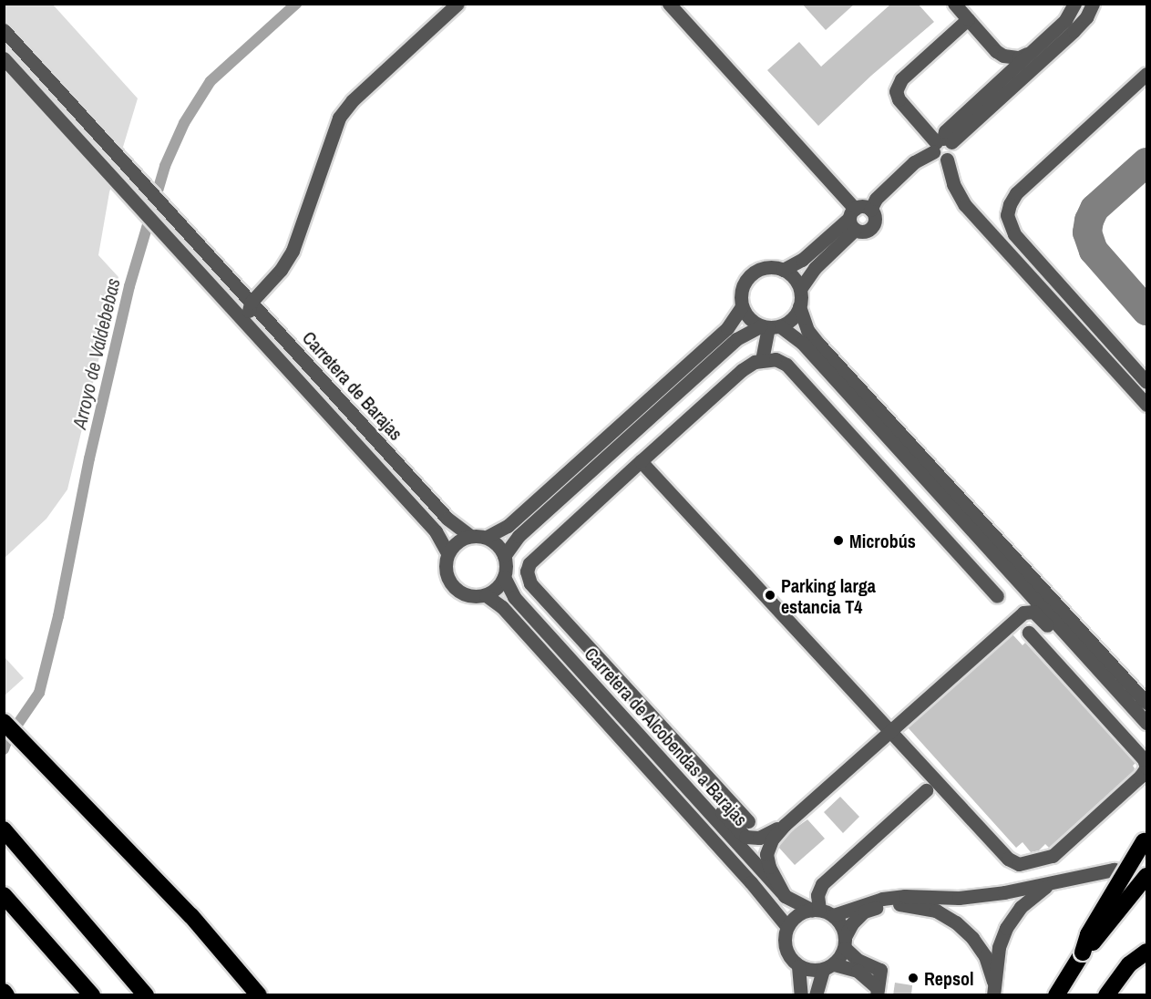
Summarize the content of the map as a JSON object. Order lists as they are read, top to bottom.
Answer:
{
  "streets": {
    "street": ["Carretera de Barajas", "Carretera de Alcobendas a Barajas"]
  },
  "crossings": [
    ["Carretera de Barajas", "Carretera de Alcobendas a Barajas"]
  ],
  "water": ["Arroyo de Valdebebas"],
  "places": ["Microbús", "Parking larga estancia T4", "Repsol"]
}
